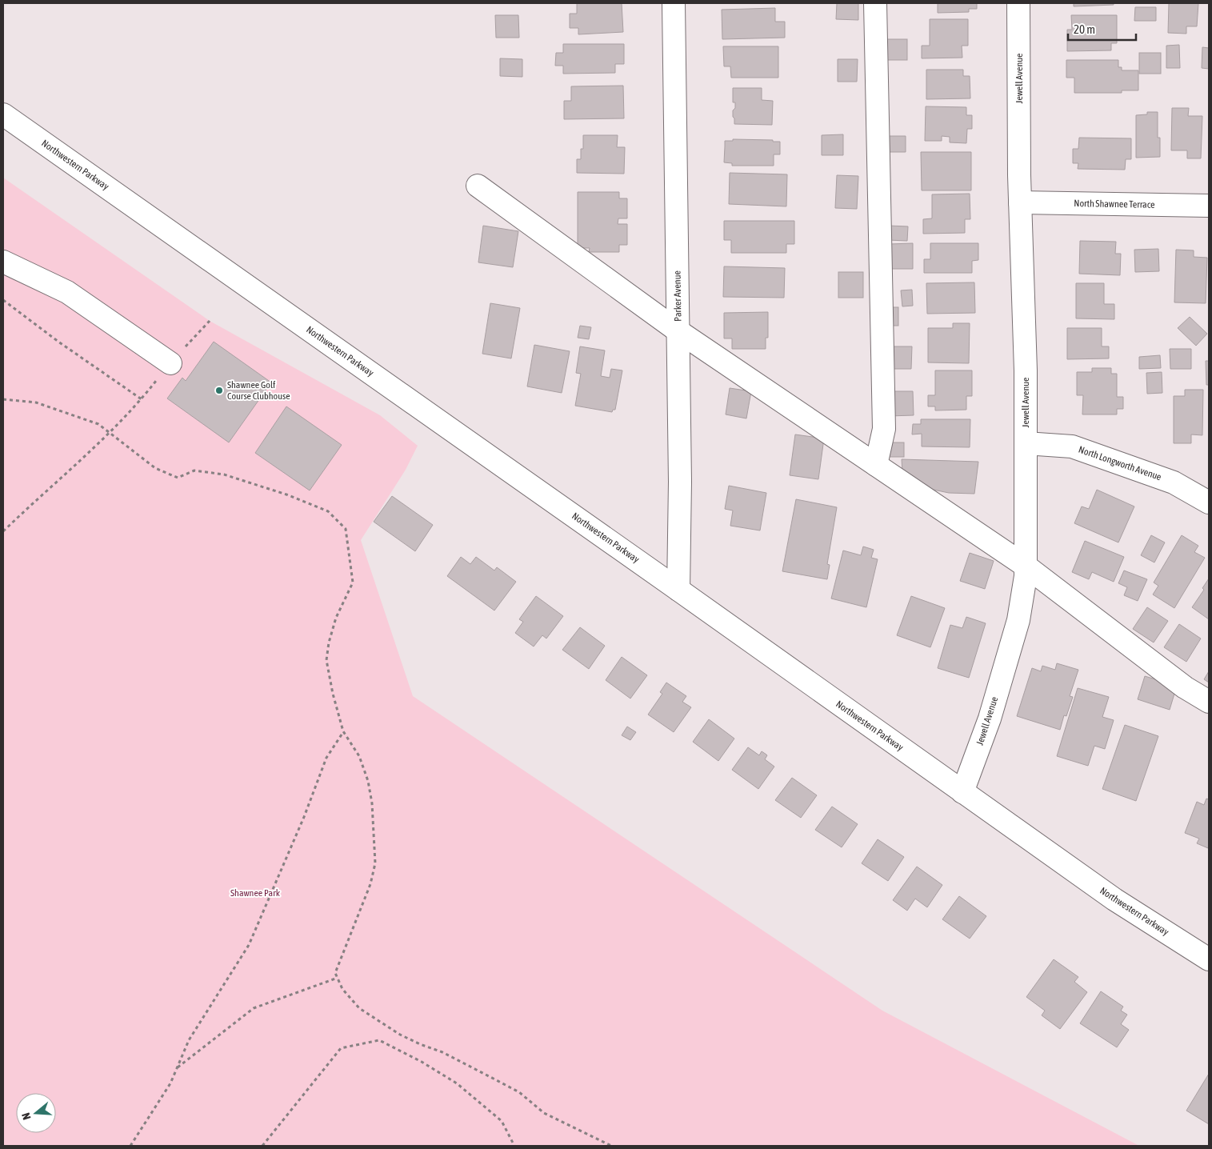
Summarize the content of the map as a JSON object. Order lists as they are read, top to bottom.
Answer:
{
  "streets": {
    "street": [
      "Jewell Avenue",
      "Northwestern Parkway",
      "North Shawnee Terrace",
      "Parker Avenue",
      "North Longworth Avenue"
    ]
  },
  "crossings": [
    ["Jewell Avenue", "Northwestern Parkway"],
    ["Jewell Avenue", "North Shawnee Terrace"],
    ["Jewell Avenue", "North Longworth Avenue"],
    ["Northwestern Parkway", "Parker Avenue"]
  ],
  "parks": ["Shawnee Park"],
  "places": ["Shawnee Golf Course Clubhouse"],
  "scale_bar": "20 m",
  "north": "left"
}
